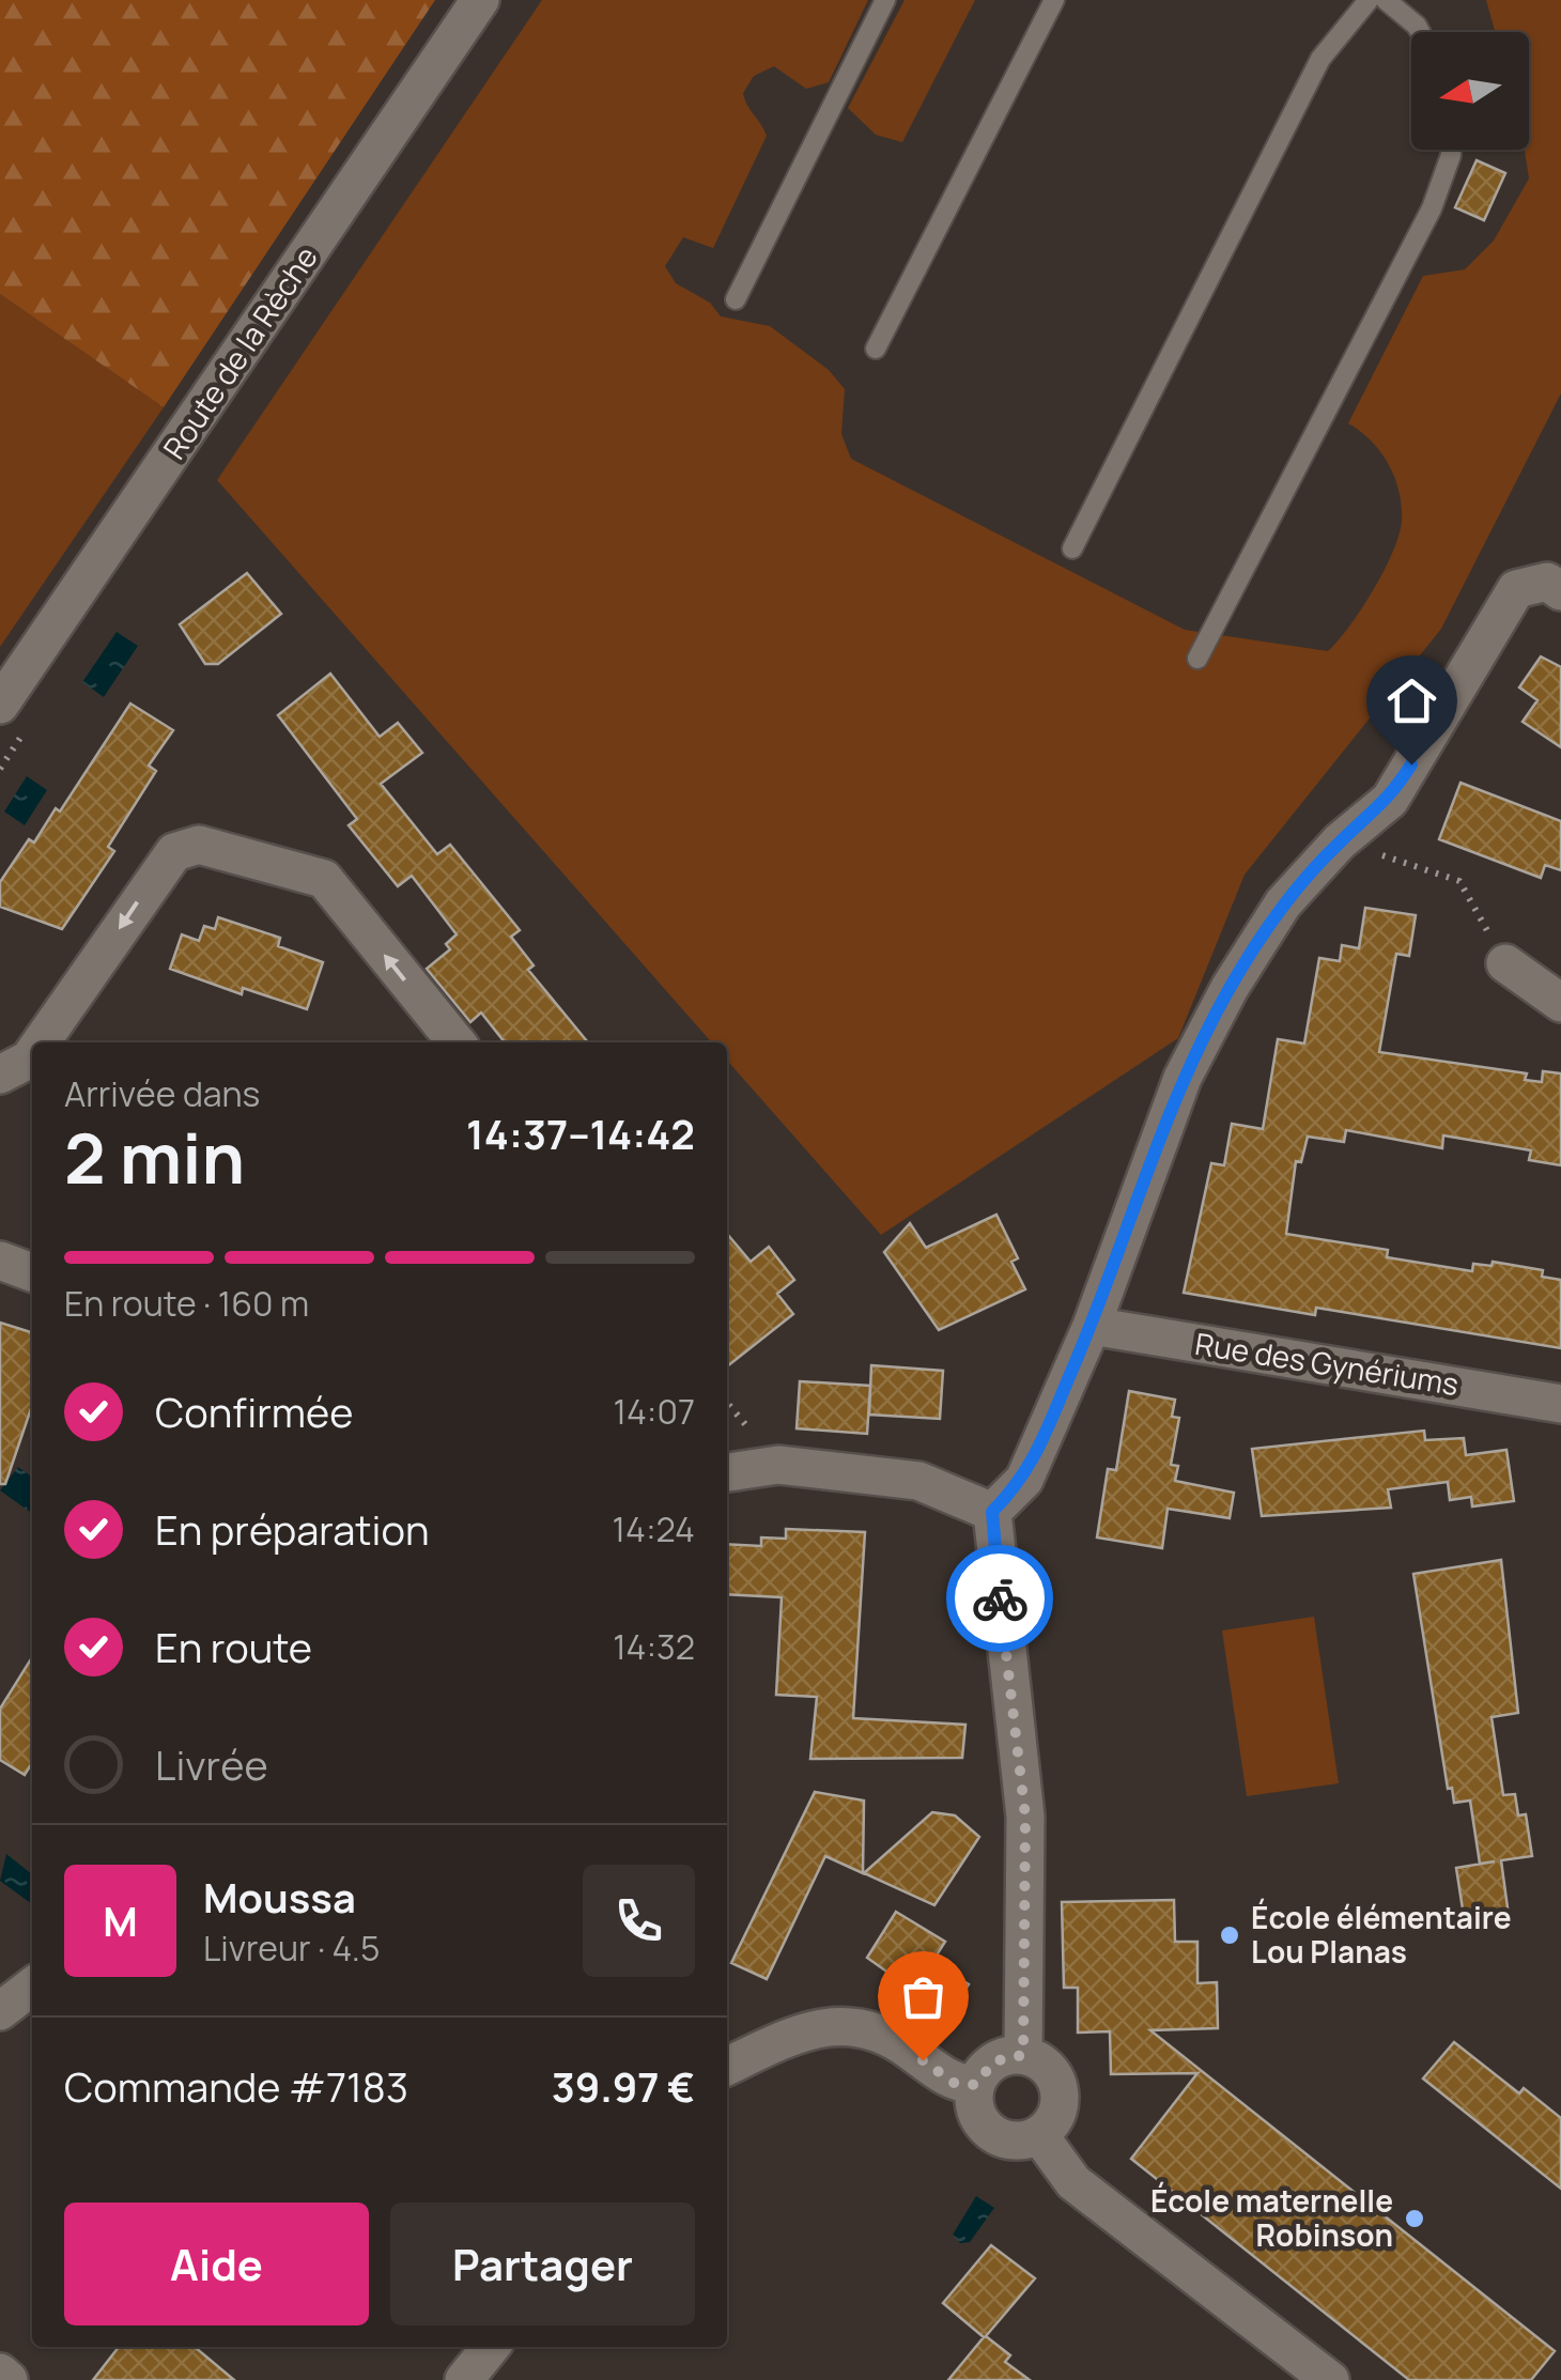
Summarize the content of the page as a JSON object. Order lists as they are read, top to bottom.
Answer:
{
  "streets": {
    "street": ["Route de la Rèche", "Rue des Gynériums"]
  },
  "places": ["École élémentaire Lou Planas", "École maternelle Robinson"],
  "north": "left",
  "page": {
    "heading": ["2 min", "Arrivée dans", "14:37–14:42"],
    "panel": [
      "Moussa",
      "Livreur · 4.5",
      "Commande #7183",
      "39.97 €"
    ],
    "bar": "En route · 160 m",
    "list": [
      ["Confirmée", "14:07"],
      ["En préparation", "14:24"],
      ["En route", "14:32"],
      "Livrée"
    ],
    "round": "M",
    "buttons": ["Aide", "Partager"]
  }
}
